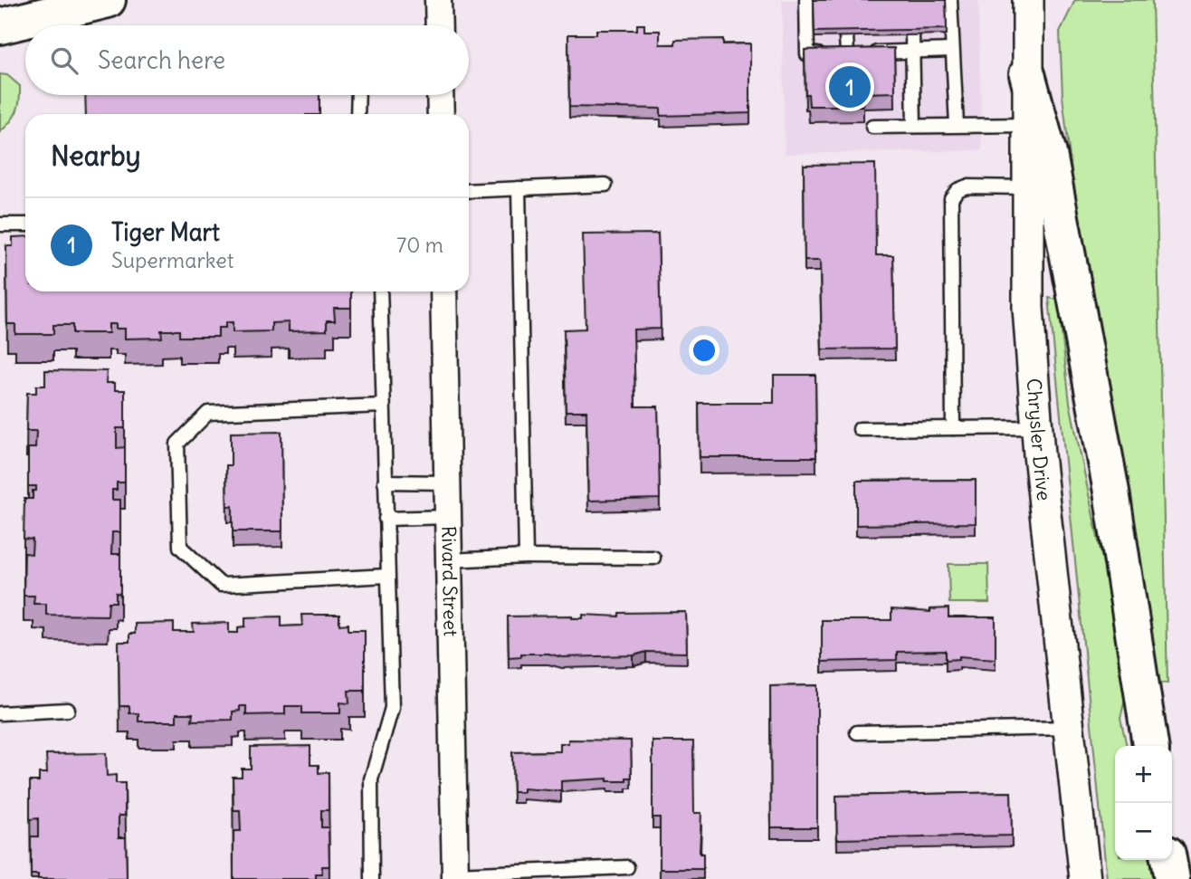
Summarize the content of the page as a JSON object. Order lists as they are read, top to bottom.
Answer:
{
  "streets": {
    "street": ["Chrysler Drive", "Rivard Street"]
  },
  "page": {
    "search": "Search here",
    "pins": "1",
    "heading": "Nearby",
    "list": [
      {
        "mark": "1",
        "name": "Tiger Mart",
        "note": "Supermarket",
        "value": "70 m"
      }
    ],
    "map_buttons": ["+", "−"]
  }
}
